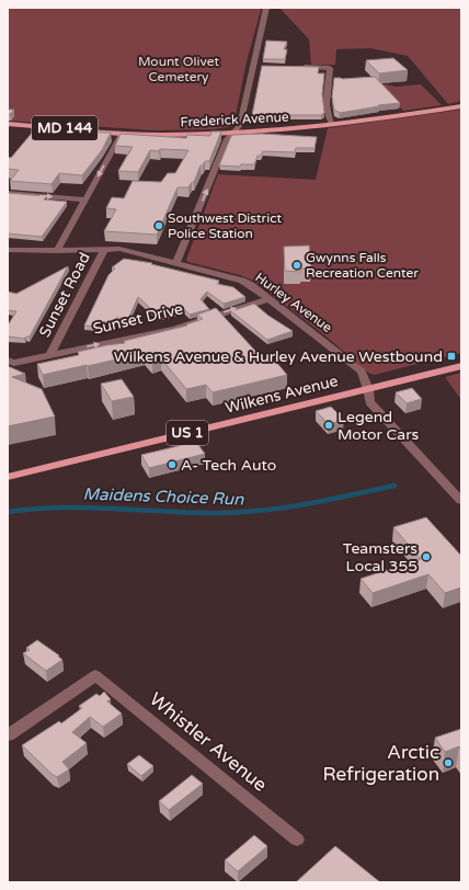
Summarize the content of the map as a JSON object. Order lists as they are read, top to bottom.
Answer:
{
  "streets": {
    "main road": [
      "Frederick Avenue",
      "MD 144",
      "Wilkens Avenue",
      "US 1"
    ],
    "street": [
      "Sunset Road",
      "Hurley Avenue",
      "Sunset Drive",
      "Whistler Avenue"
    ]
  },
  "crossings": [
    ["Sunset Road", "Hurley Avenue"],
    ["Sunset Road", "Sunset Drive"],
    ["Hurley Avenue", "Sunset Drive"],
    ["Hurley Avenue", "Wilkens Avenue"]
  ],
  "one_way": ["Sunset Drive"],
  "water": ["Maidens Choice Run"],
  "parks": ["Mount Olivet Cemetery"],
  "places": {
    "other": [
      "Southwest District Police Station",
      "Gwynns Falls Recreation Center",
      "Legend Motor Cars",
      "A- Tech Auto",
      "Teamsters Local 355",
      "Arctic Refrigeration"
    ],
    "transit": ["Wilkens Avenue & Hurley Avenue Westbound"]
  }
}
